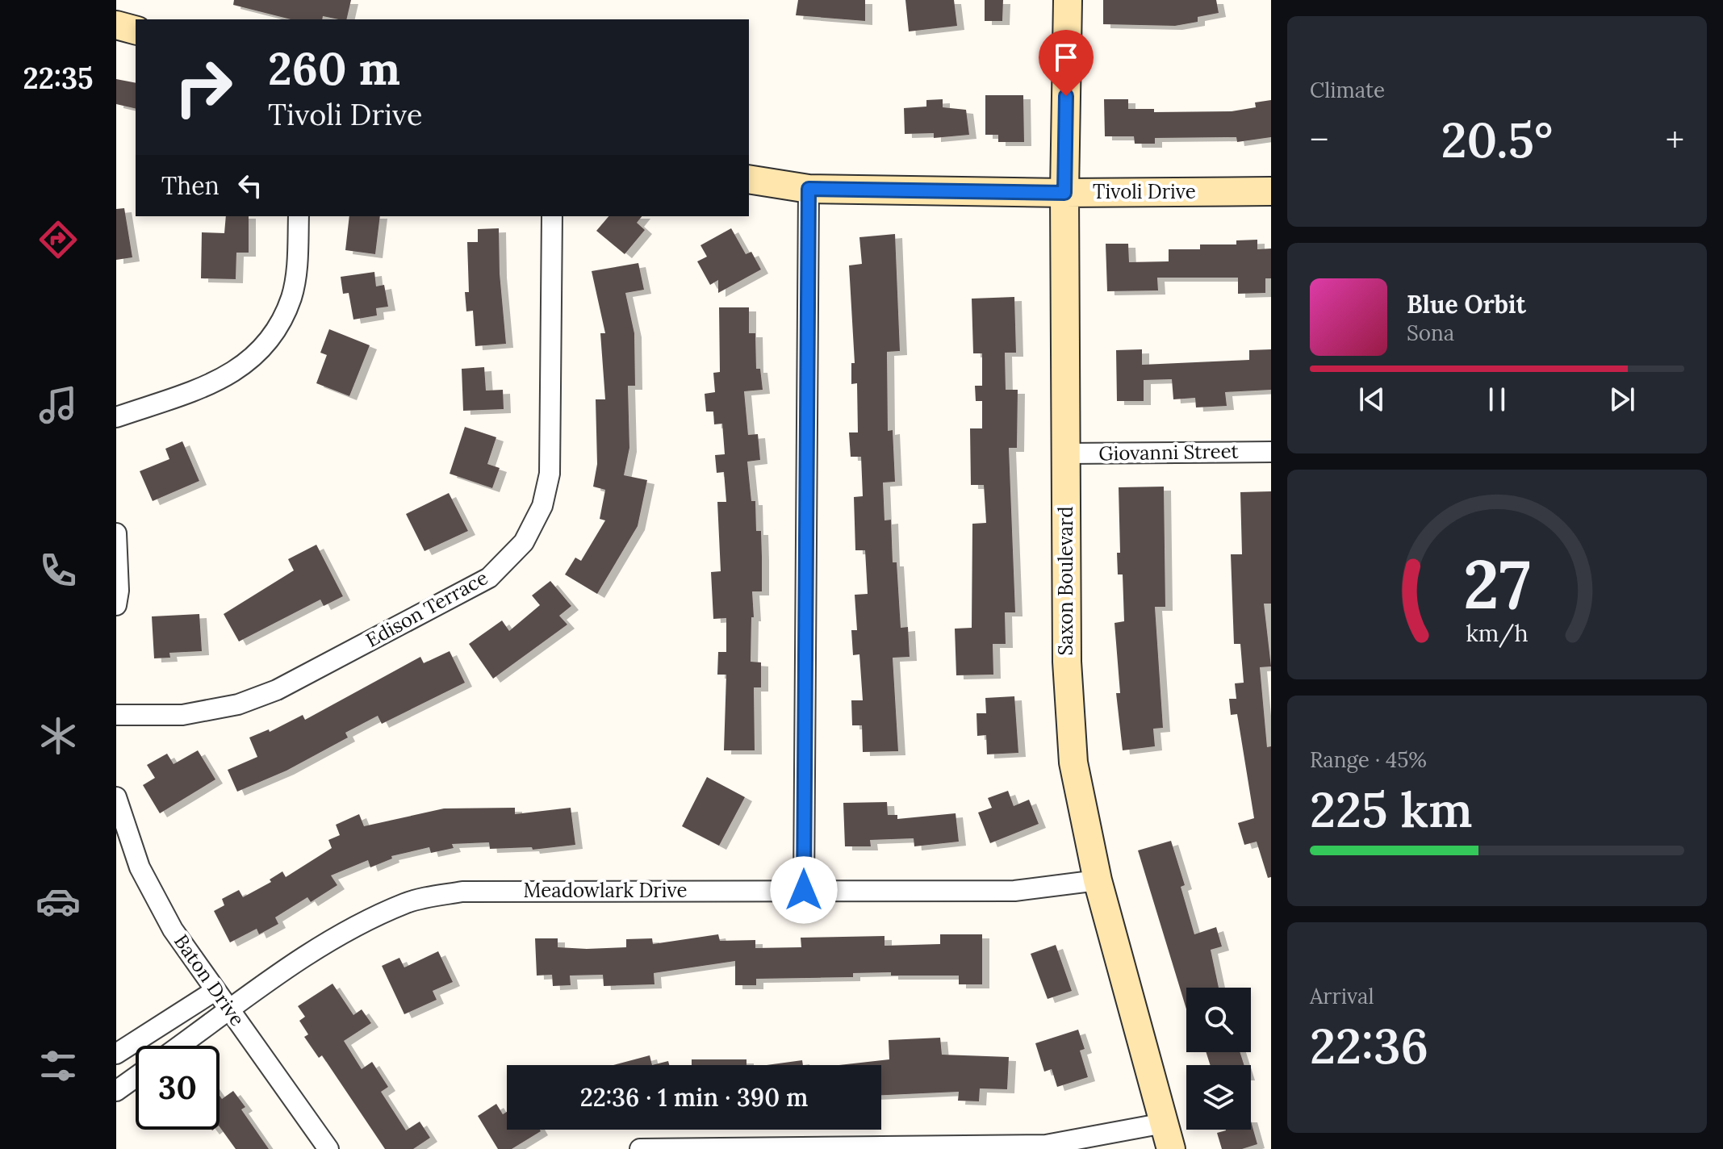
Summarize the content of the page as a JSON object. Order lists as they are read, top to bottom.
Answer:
{
  "streets": {
    "main road": ["Tivoli Drive", "Saxon Boulevard"],
    "street": [
      "Giovanni Street",
      "Edison Terrace",
      "Meadowlark Drive",
      "Baton Drive"
    ]
  },
  "crossings": [
    ["Tivoli Drive", "Saxon Boulevard"],
    ["Giovanni Street", "Saxon Boulevard"],
    ["Saxon Boulevard", "Meadowlark Drive"],
    ["Meadowlark Drive", "Baton Drive"]
  ],
  "page": {
    "tabs": "22:35",
    "tile": [
      "Climate",
      ["Range · 45%", "225 km"],
      ["Arrival", "22:36"]
    ],
    "turn": ["260 m", "Tivoli Drive"],
    "heat": ["−", "20.5°", "+"],
    "then": "Then",
    "song": ["Blue Orbit", "Sona"],
    "limit": "30",
    "trip": "22:36 · 1 min · 390 m",
    "gauge": ["27", "km/h"]
  }
}
